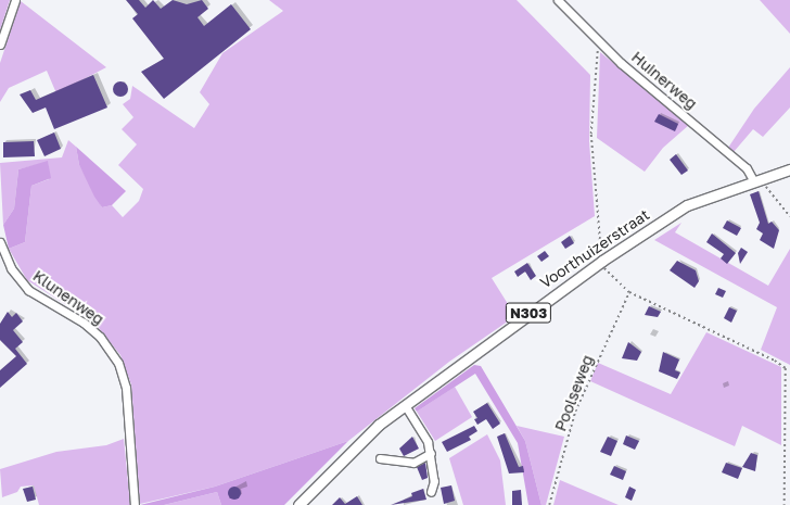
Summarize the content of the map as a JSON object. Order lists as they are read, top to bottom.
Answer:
{
  "streets": {
    "main road": ["Voorthuizerstraat", "N303"],
    "street": ["Huinerweg", "Klunenweg"],
    "path": ["Poolseweg"]
  },
  "crossings": [
    ["Huinerweg", "Voorthuizerstraat"]
  ]
}
